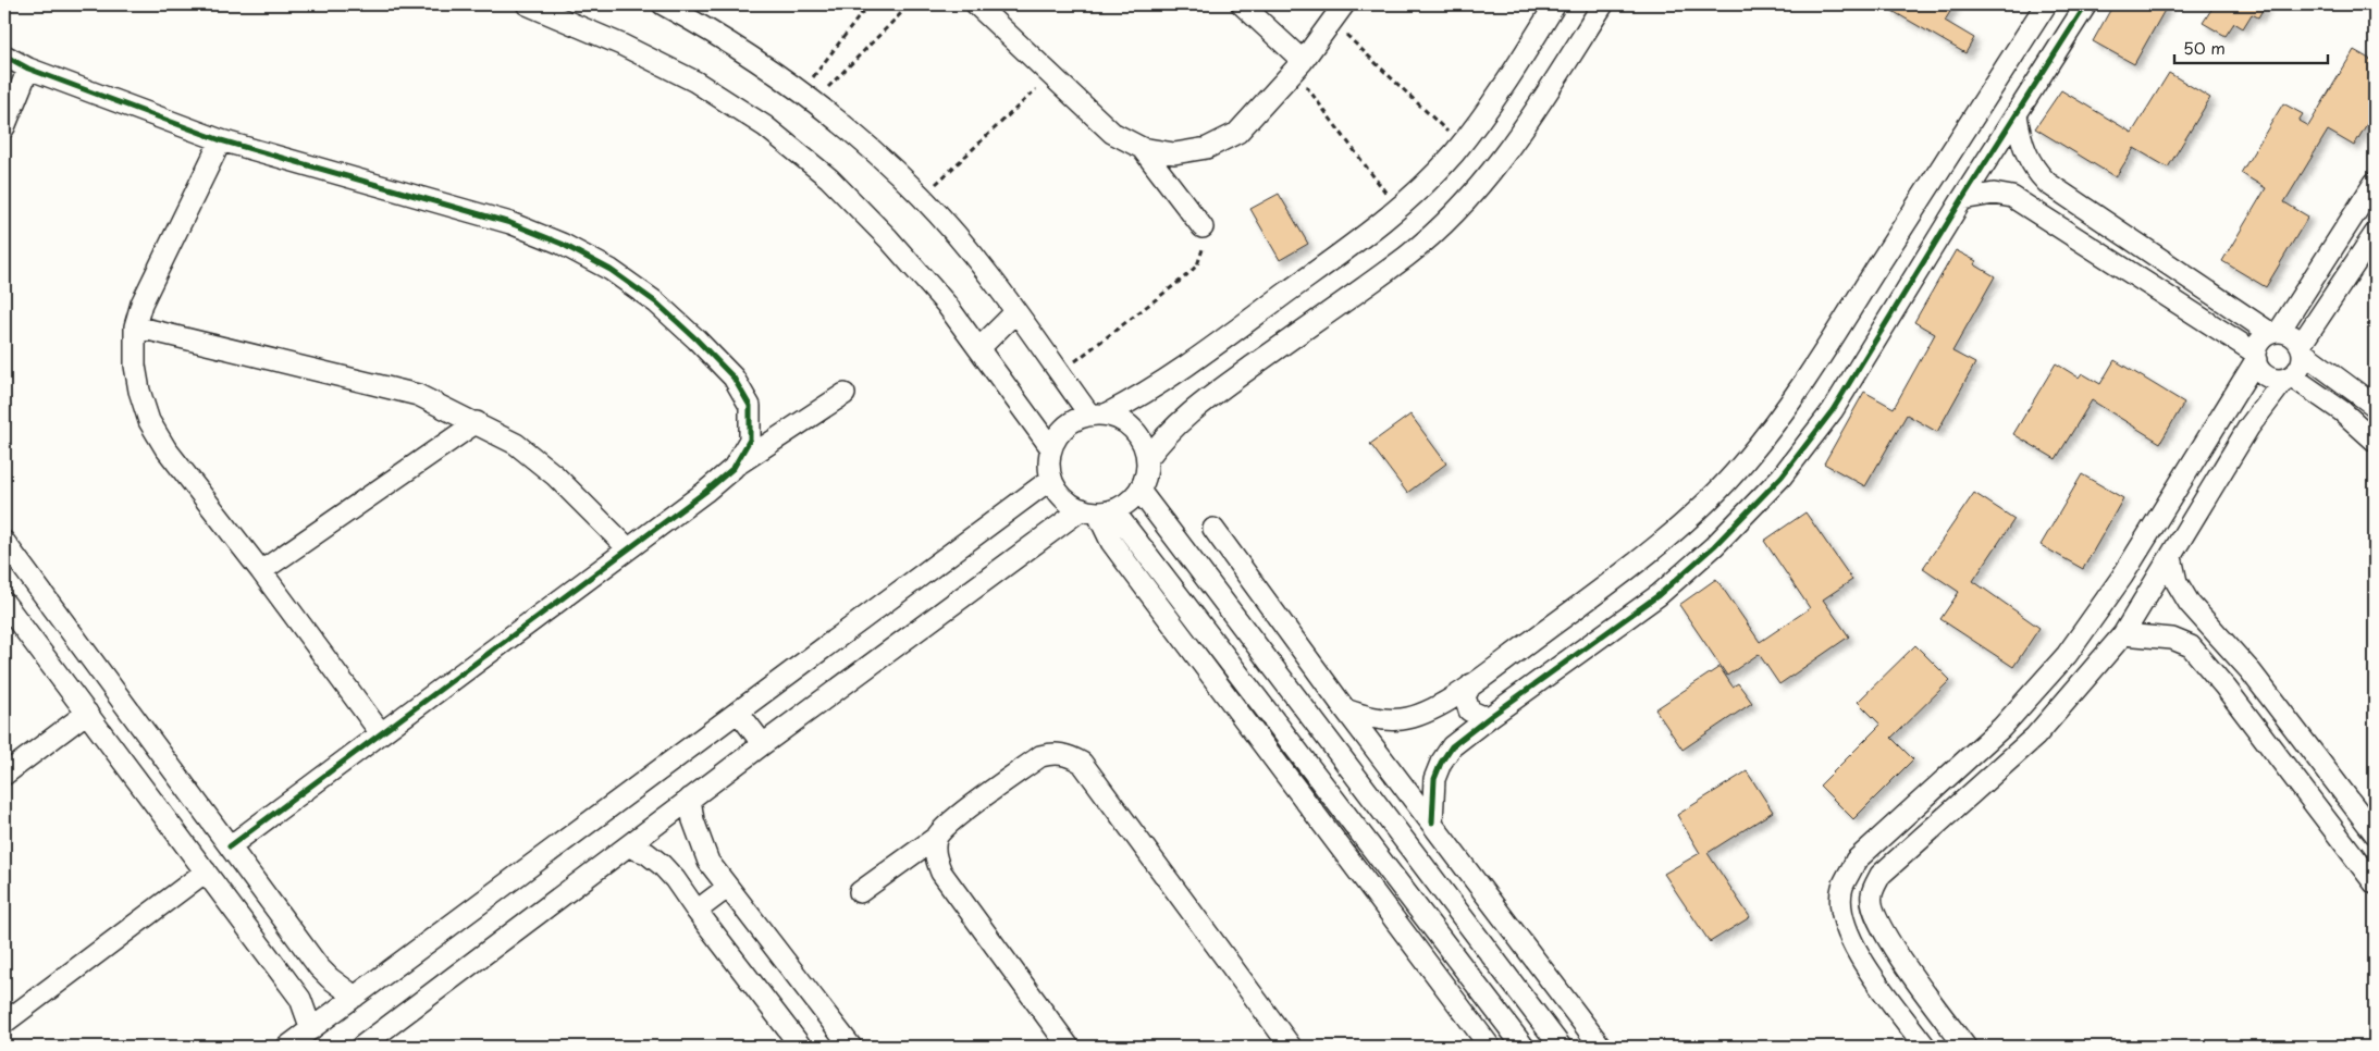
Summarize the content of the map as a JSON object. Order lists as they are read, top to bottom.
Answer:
{
  "scale_bar": "50 m"
}
